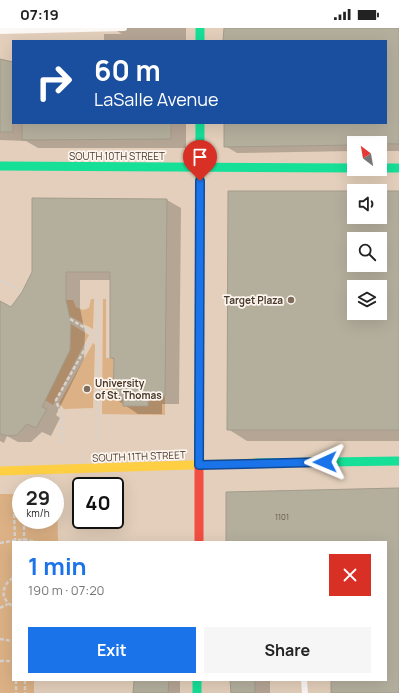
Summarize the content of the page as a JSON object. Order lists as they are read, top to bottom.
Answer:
{
  "streets": {
    "street": ["SOUTH 10TH STREET", "SOUTH 11TH STREET"]
  },
  "places": ["Target Plaza", "University of St. Thomas"],
  "house_numbers": ["1101"],
  "north": "top left",
  "page": {
    "status": "07:19",
    "turn": ["60 m", "LaSalle Avenue"],
    "speed": "29 km/h",
    "limit": "40",
    "heading": ["1 min", "190 m · 07:20"],
    "buttons": ["Exit", "Share"]
  }
}
